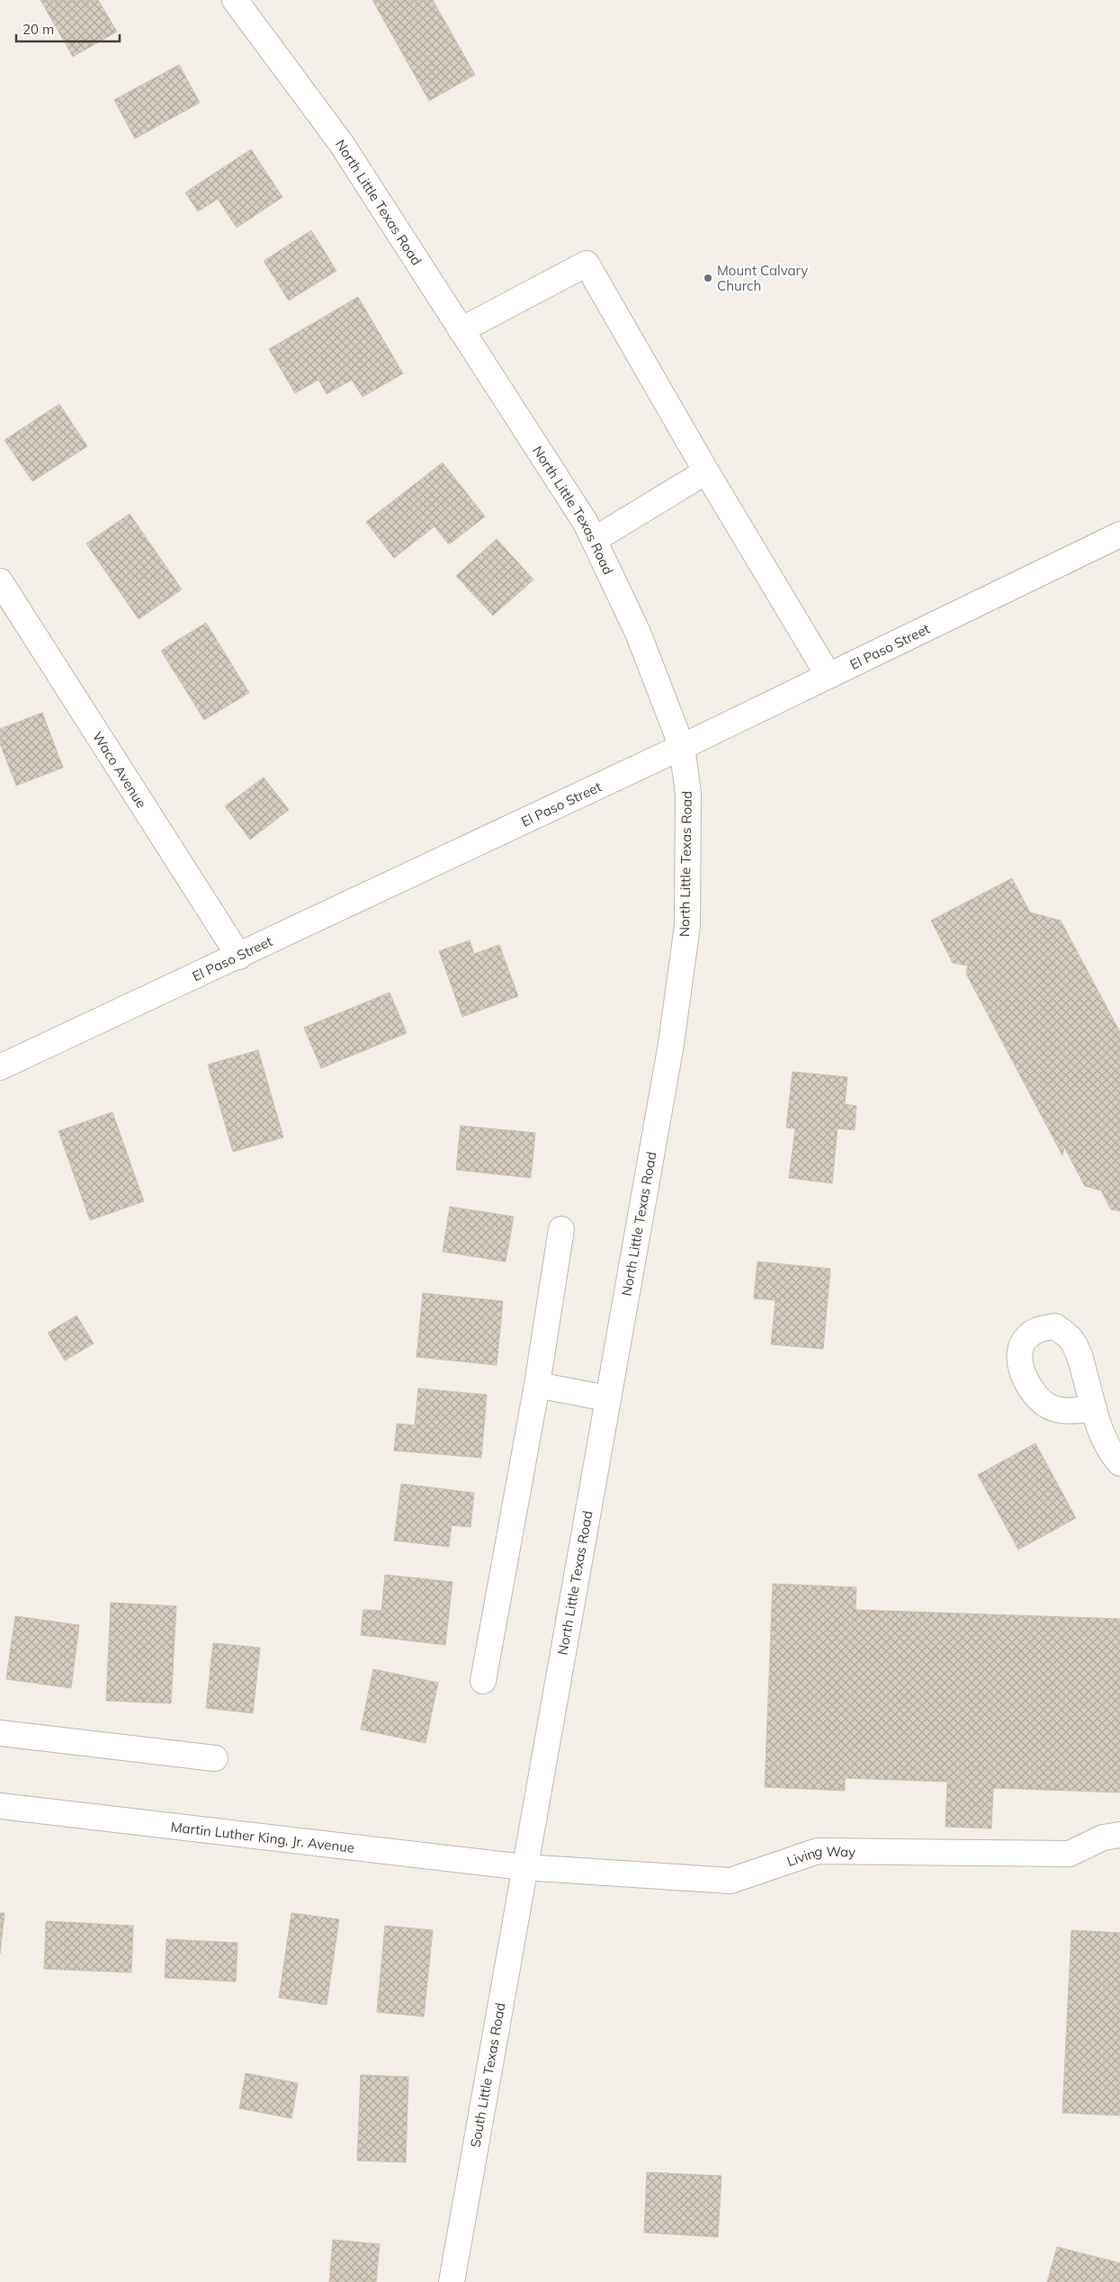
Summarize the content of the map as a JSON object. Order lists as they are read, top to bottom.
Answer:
{
  "streets": {
    "street": [
      "North Little Texas Road",
      "El Paso Street",
      "Waco Avenue",
      "Martin Luther King, Jr. Avenue",
      "Living Way",
      "South Little Texas Road"
    ]
  },
  "crossings": [
    ["North Little Texas Road", "El Paso Street"],
    ["North Little Texas Road", "Martin Luther King, Jr. Avenue"],
    ["North Little Texas Road", "Living Way"],
    ["North Little Texas Road", "South Little Texas Road"],
    ["El Paso Street", "Waco Avenue"],
    ["Martin Luther King, Jr. Avenue", "Living Way"],
    ["Martin Luther King, Jr. Avenue", "South Little Texas Road"],
    ["Living Way", "South Little Texas Road"]
  ],
  "places": ["Mount Calvary Church"],
  "scale_bar": "20 m"
}
